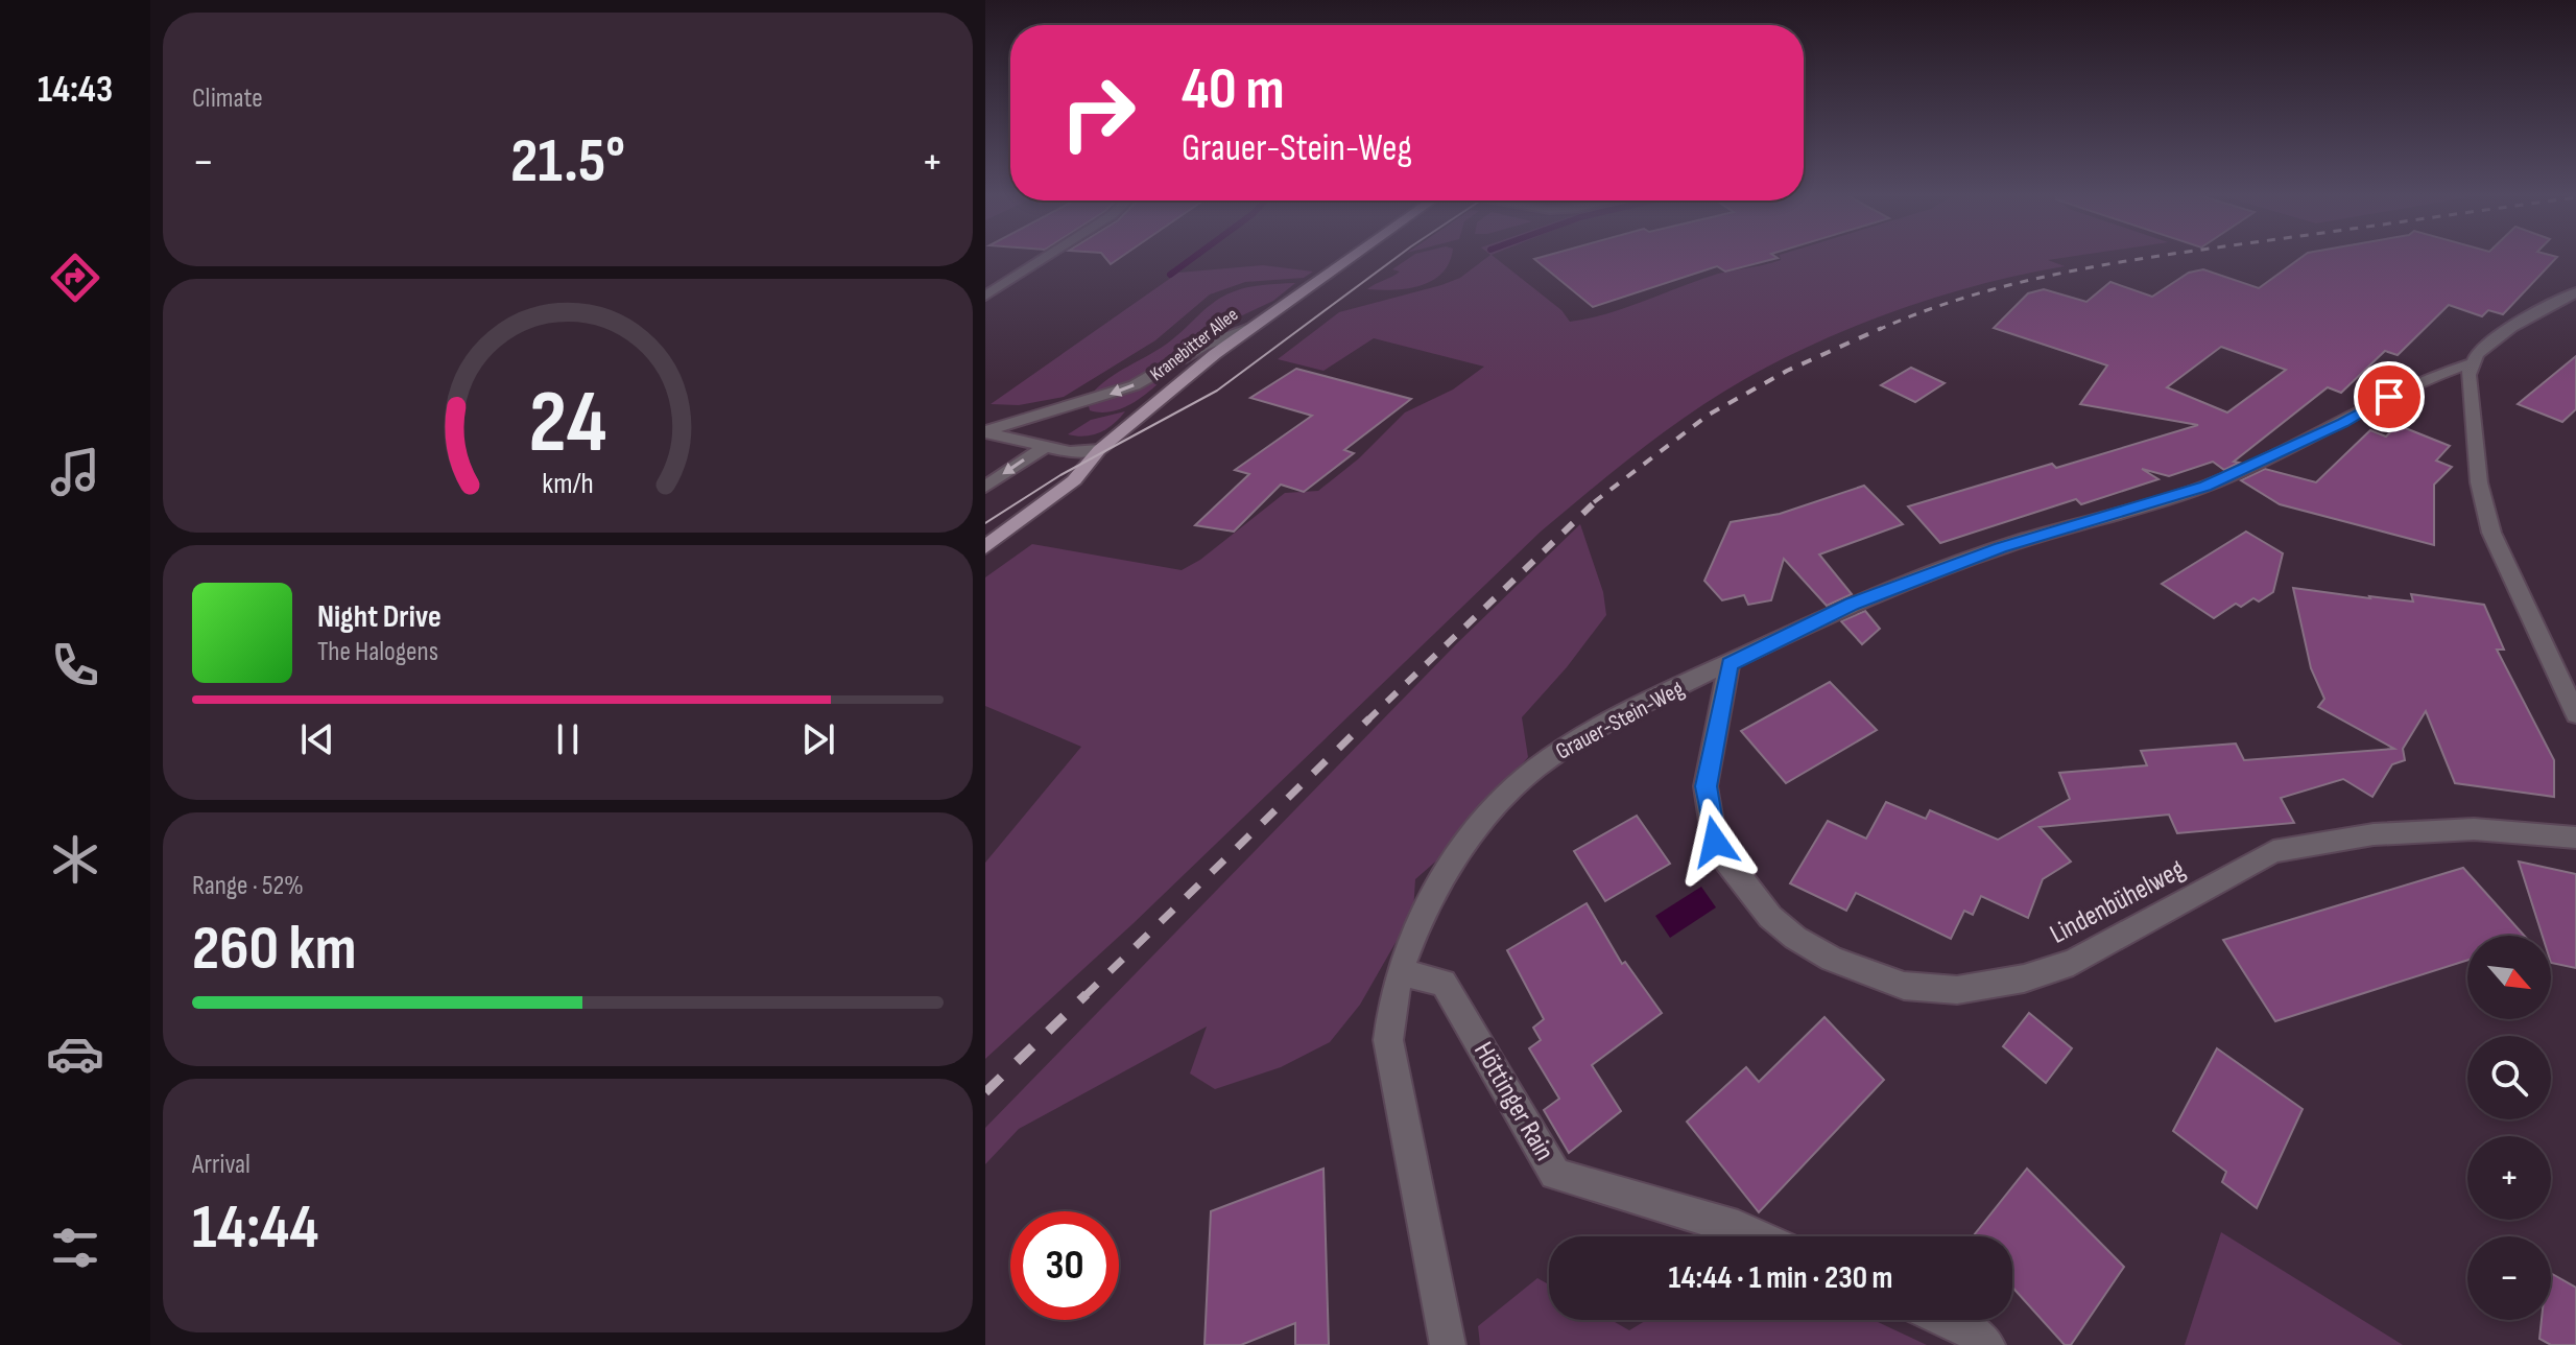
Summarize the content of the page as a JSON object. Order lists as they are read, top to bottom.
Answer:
{
  "streets": {
    "main road": ["Kranebitter Allee"],
    "street": ["Grauer-Stein-Weg", "Lindenbühelweg", "Höttinger Rain"]
  },
  "crossings": [
    ["Grauer-Stein-Weg", "Lindenbühelweg"],
    ["Grauer-Stein-Weg", "Höttinger Rain"]
  ],
  "north": "bottom right",
  "page": {
    "tabs": "14:43",
    "tile": [
      "Climate",
      ["Range · 52%", "260 km"],
      ["Arrival", "14:44"]
    ],
    "turn": ["40 m", "Grauer-Stein-Weg"],
    "heat": ["−", "21.5°", "+"],
    "song": ["Night Drive", "The Halogens"],
    "map_buttons": ["+", "−"],
    "limit": "30",
    "trip": "14:44 · 1 min · 230 m",
    "gauge": ["24", "km/h"]
  }
}
